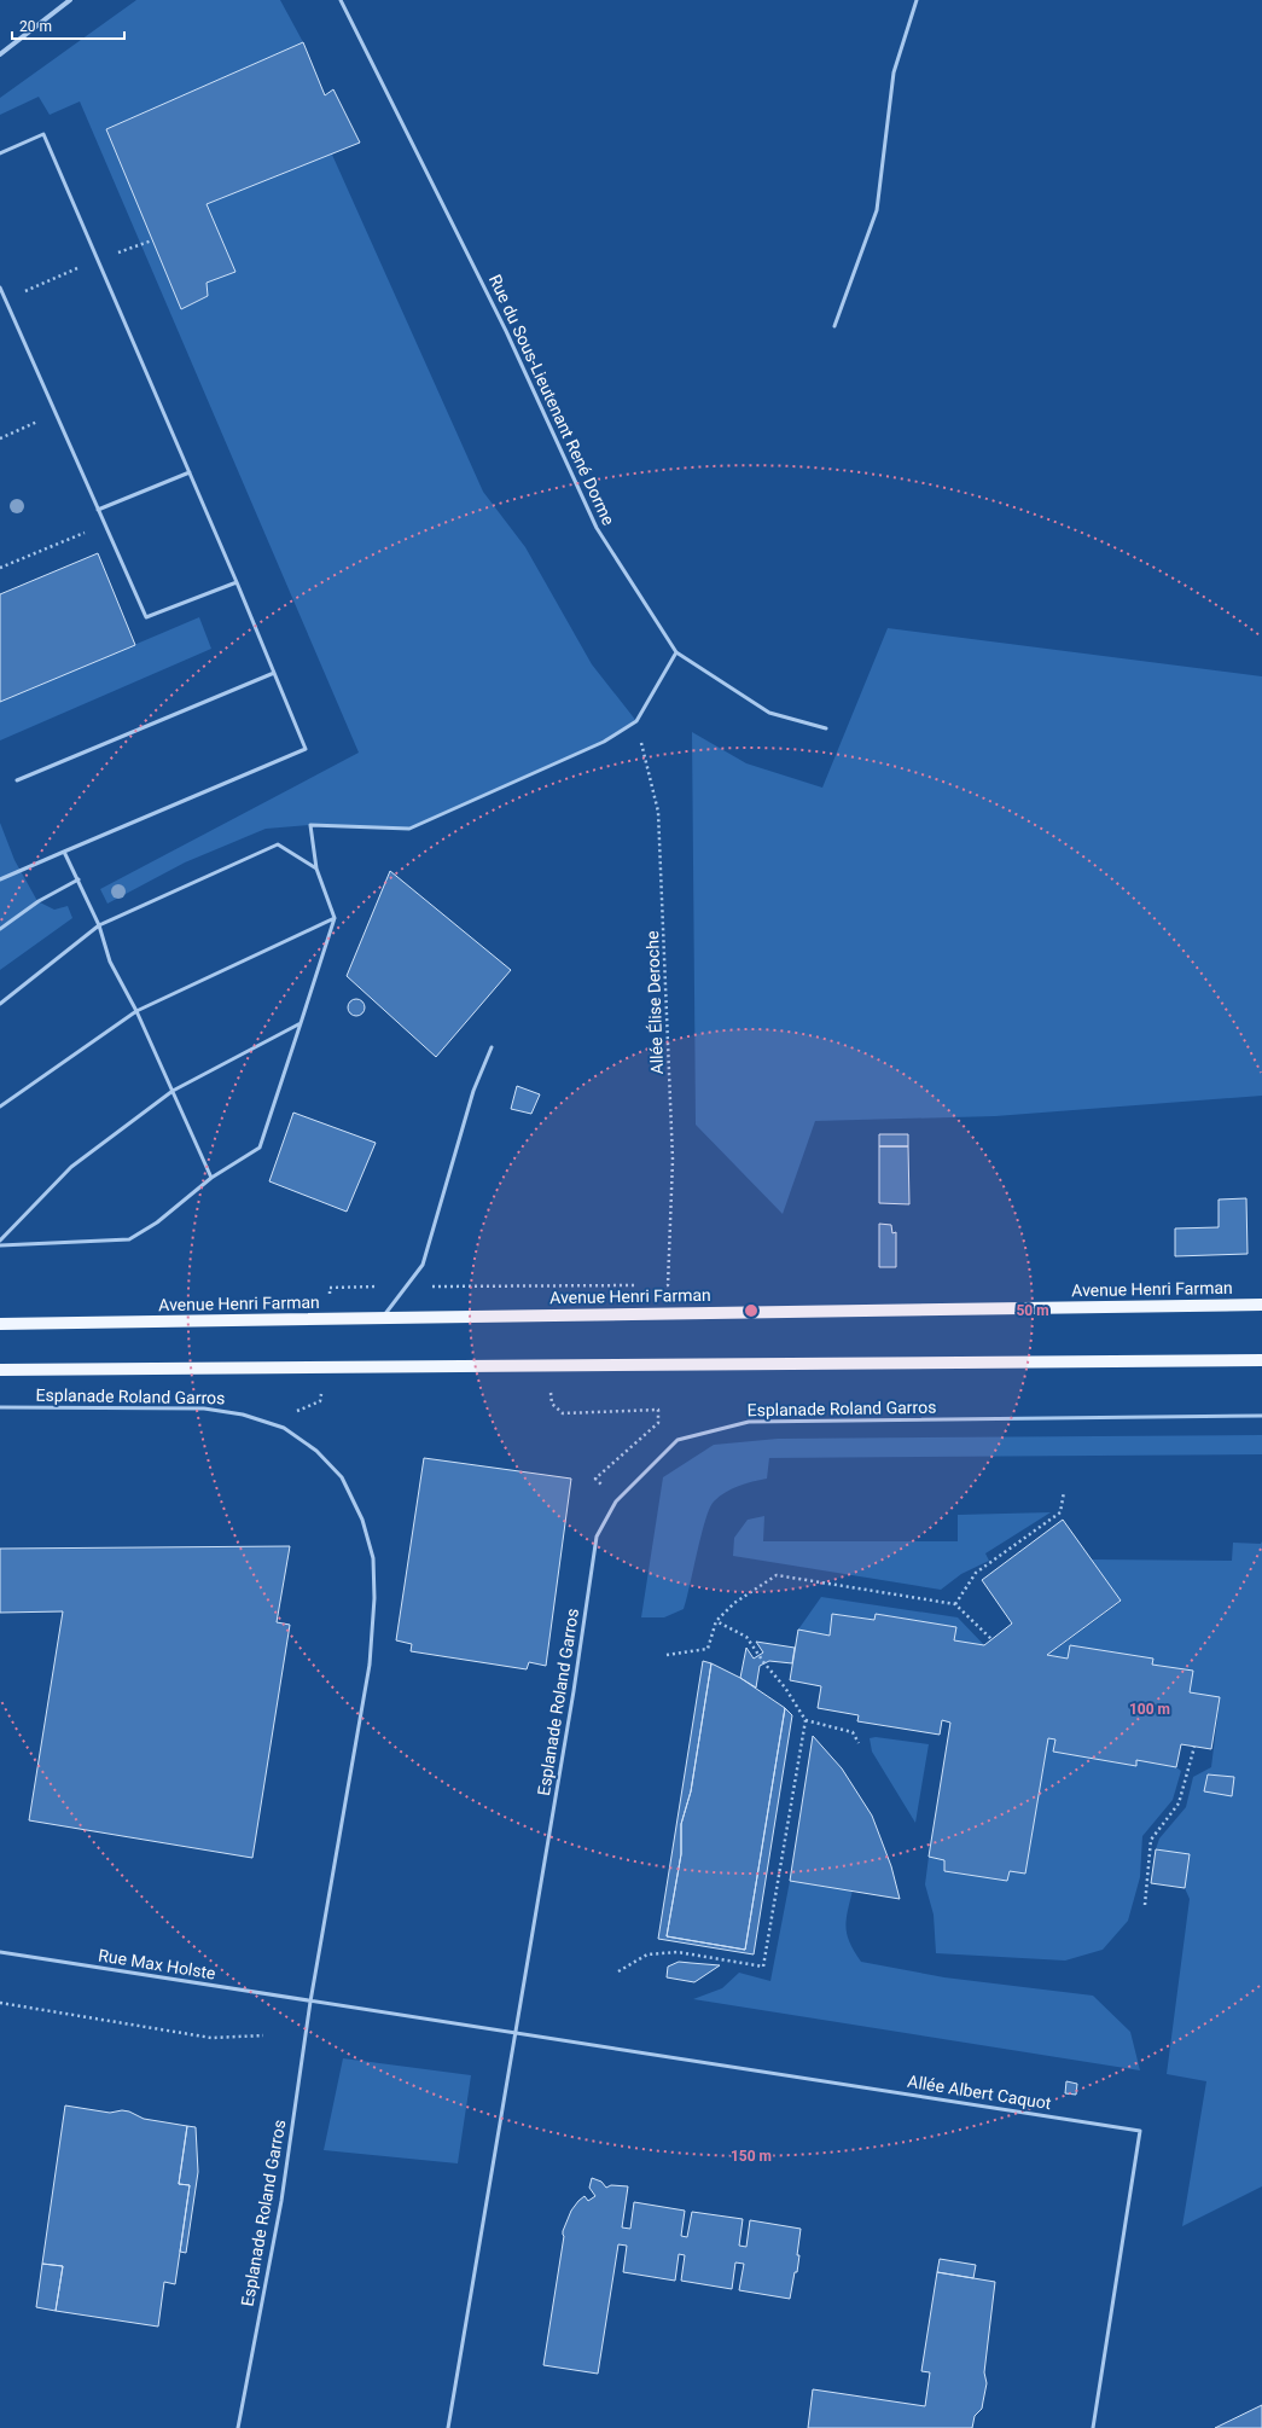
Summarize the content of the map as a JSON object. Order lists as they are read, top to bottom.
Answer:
{
  "streets": {
    "main road": ["Avenue Henri Farman"],
    "lane": [
      "Rue du Sous-Lieutenant René Dorme",
      "Esplanade Roland Garros",
      "Rue Max Holste",
      "Allée Albert Caquot"
    ],
    "path": ["Allée Élise Deroche"]
  },
  "crossings": [
    ["Esplanade Roland Garros", "Rue Max Holste"],
    ["Esplanade Roland Garros", "Allée Albert Caquot"]
  ],
  "scale_bar": "20 m",
  "rings": ["50 m", "100 m", "150 m"]
}
